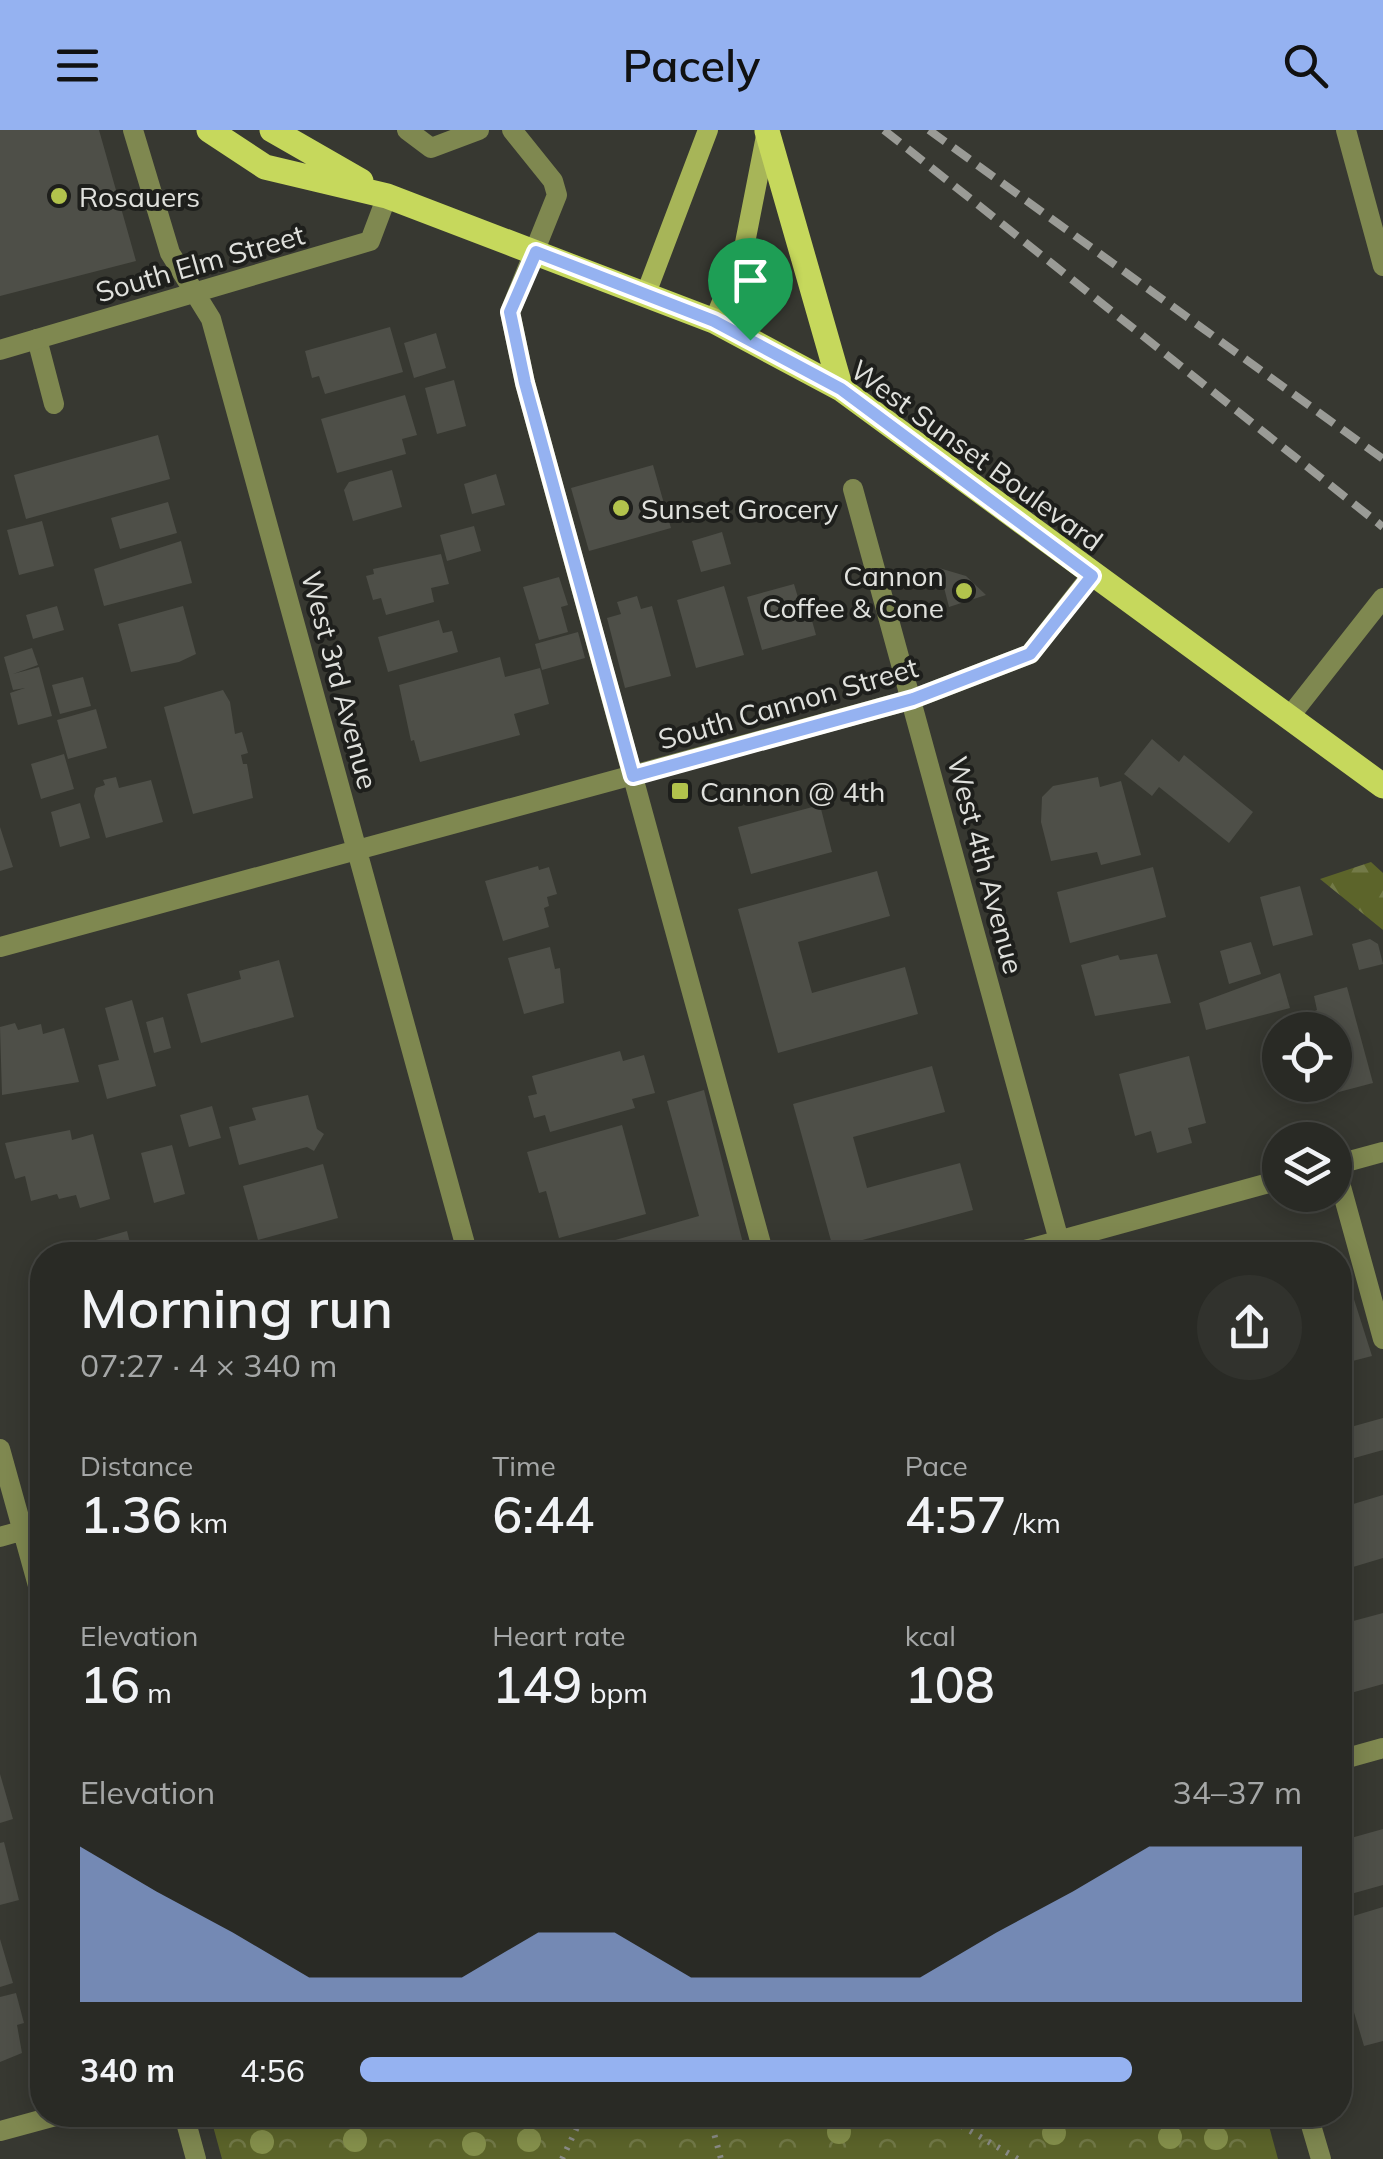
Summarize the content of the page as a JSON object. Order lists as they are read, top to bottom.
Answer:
{
  "streets": {
    "main road": ["West Sunset Boulevard"],
    "street": [
      "South Elm Street",
      "West 3rd Avenue",
      "South Cannon Street",
      "West 4th Avenue"
    ]
  },
  "crossings": [
    ["South Elm Street", "West Sunset Boulevard"],
    ["South Elm Street", "West 3rd Avenue"],
    ["West Sunset Boulevard", "South Cannon Street"],
    ["West 3rd Avenue", "South Cannon Street"],
    ["South Cannon Street", "West 4th Avenue"]
  ],
  "places": {
    "other": ["Rosauers", "Sunset Grocery", "Cannon Coffee & Cone"],
    "transit": ["Cannon @ 4th"]
  },
  "page": {
    "header": "Pacely",
    "heading": ["Morning run", "07:27 · 4 × 340 m"],
    "stats": [
      ["Distance", "1.36 km"],
      ["Time", "6:44"],
      ["Pace", "4:57 /km"],
      ["Elevation", "16 m"],
      ["Heart rate", "149 bpm"],
      ["kcal", "108"]
    ],
    "chart": ["Elevation", "34–37 m"],
    "list": [
      {
        "name": "340 m",
        "note": "4:56"
      }
    ]
  }
}
